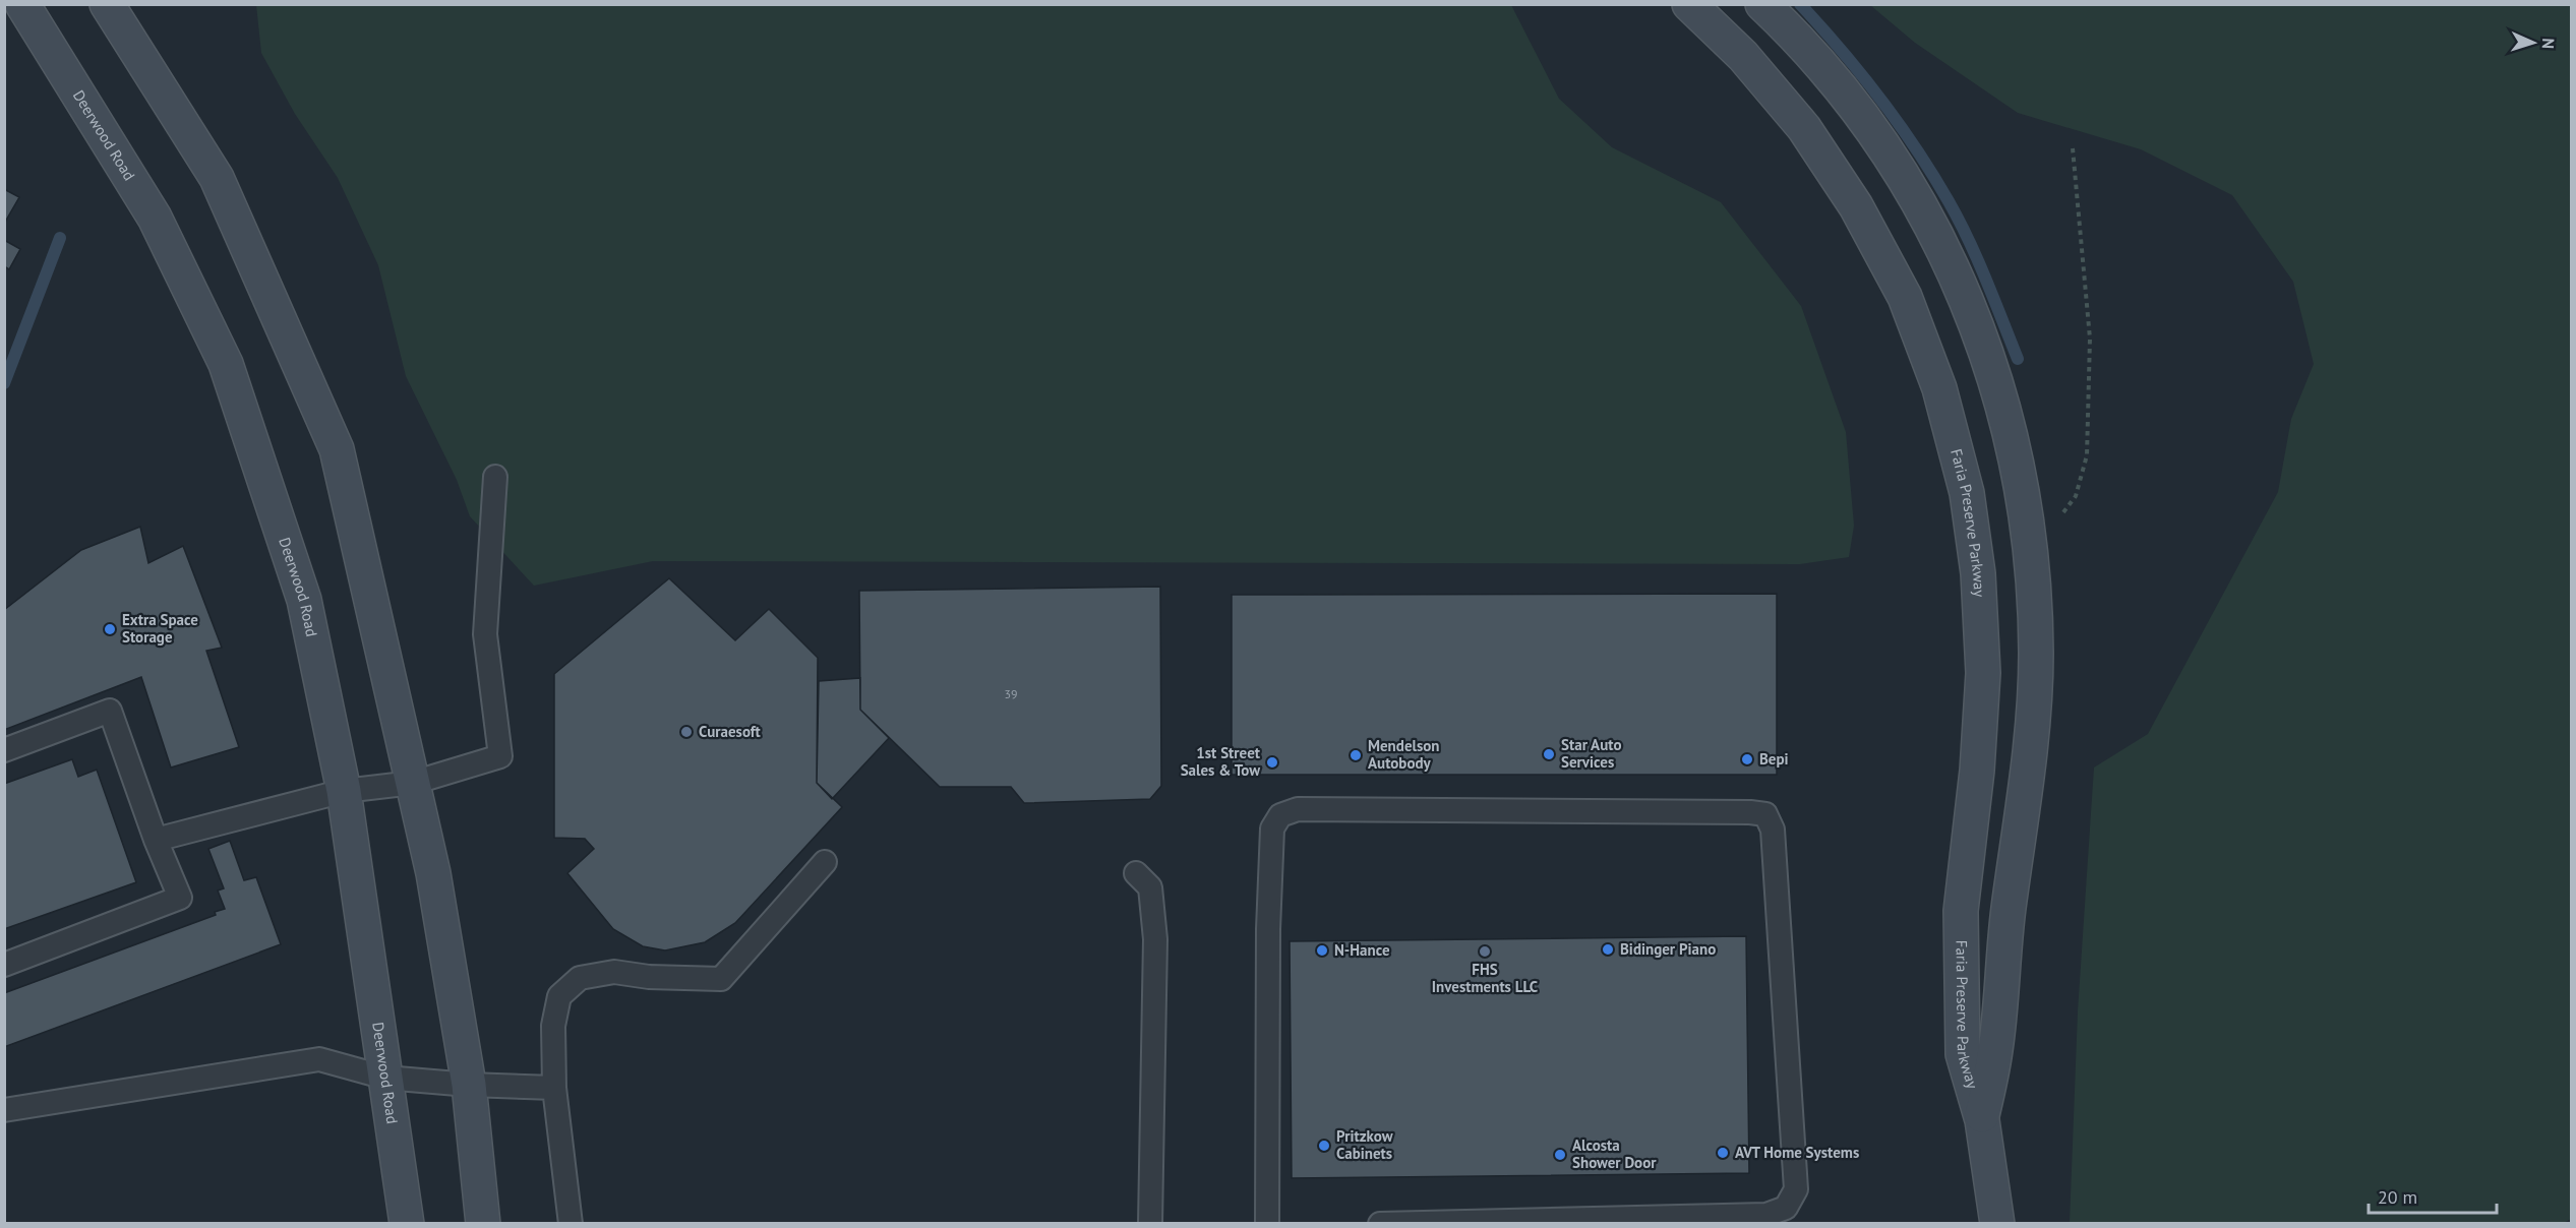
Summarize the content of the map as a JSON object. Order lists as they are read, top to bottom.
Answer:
{
  "streets": {
    "street": ["Deerwood Road", "Faria Preserve Parkway"]
  },
  "places": [
    "Extra Space Storage",
    "Curaesoft",
    "Star Auto Services",
    "Mendelson Autobody",
    "Bepi",
    "1st Street Sales & Tow",
    "Bidinger Piano",
    "N-Hance",
    "FHS Investments LLC",
    "Pritzkow Cabinets",
    "AVT Home Systems",
    "Alcosta Shower Door"
  ],
  "house_numbers": ["39"],
  "scale_bar": "20 m",
  "north": "right"
}
